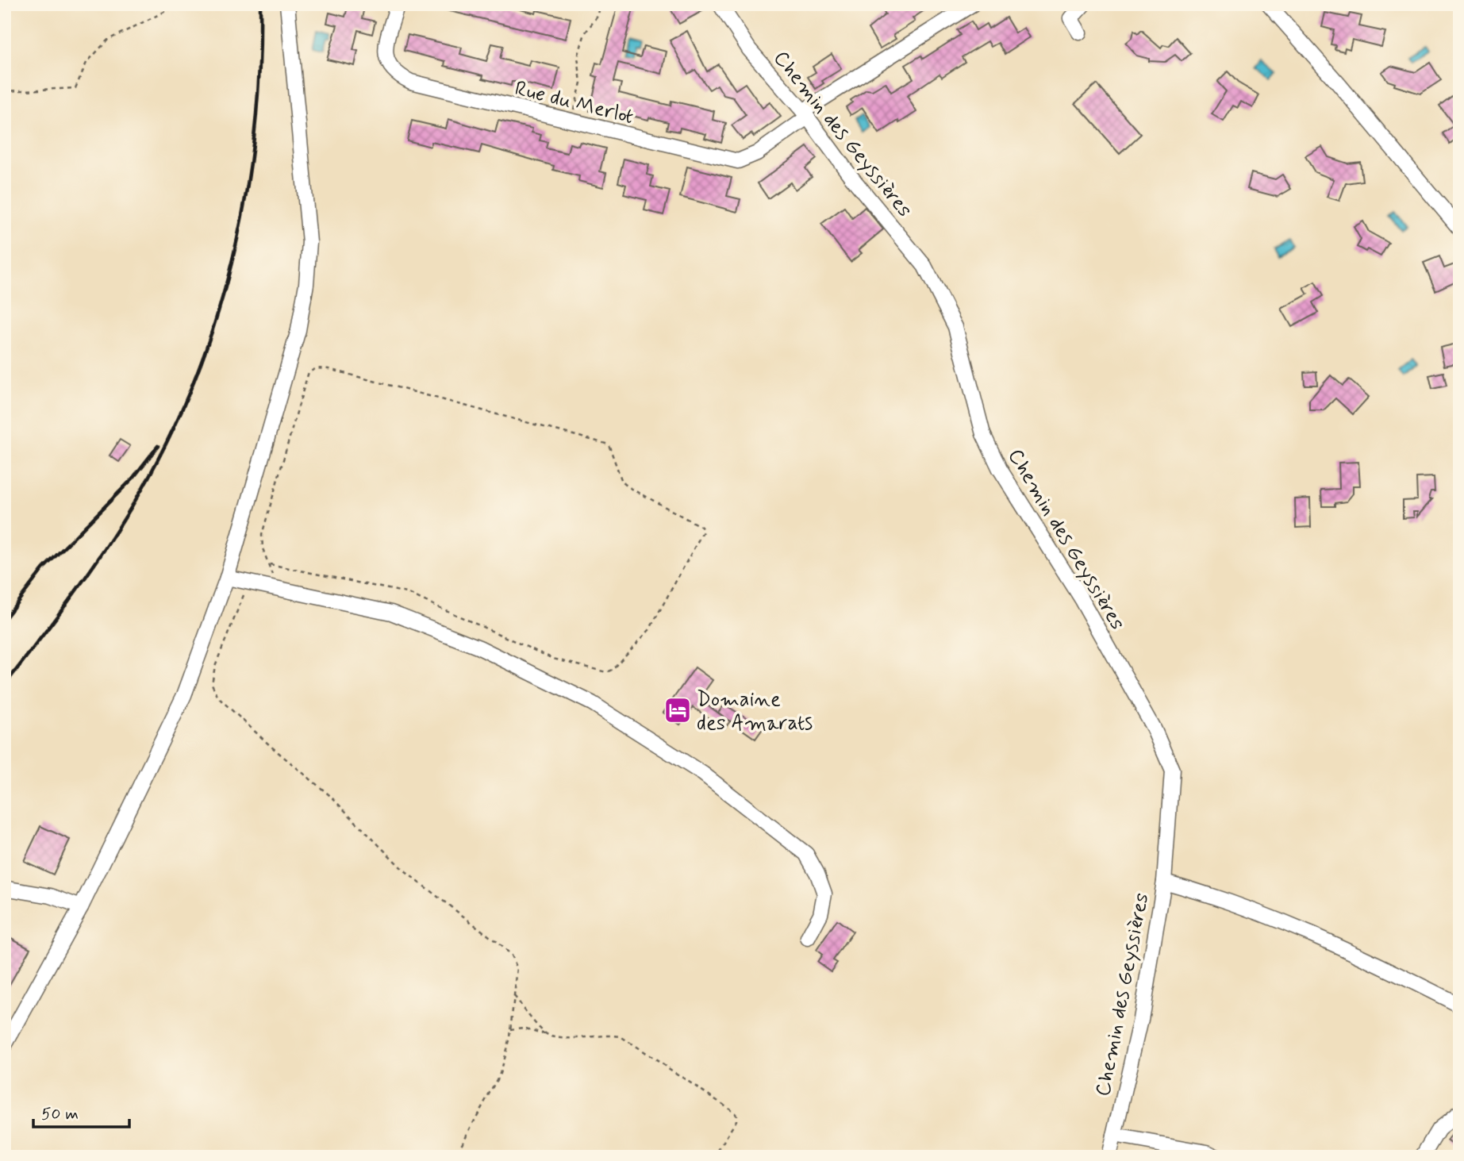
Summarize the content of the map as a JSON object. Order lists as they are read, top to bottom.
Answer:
{
  "streets": {
    "street": ["Rue du Merlot", "Chemin des Geyssières"]
  },
  "crossings": [
    ["Rue du Merlot", "Chemin des Geyssières"]
  ],
  "places": {
    "hotel": ["Domaine des Amarats"]
  },
  "scale_bar": "50 m"
}
